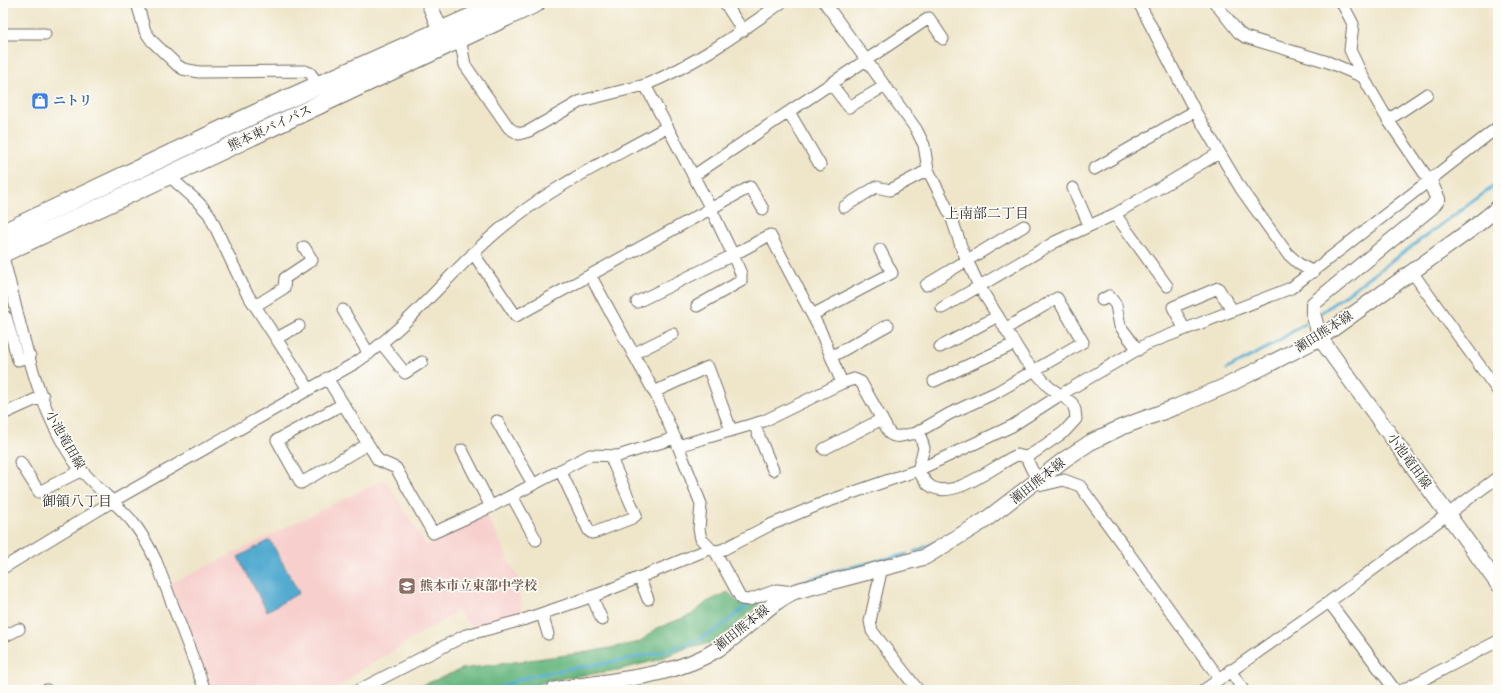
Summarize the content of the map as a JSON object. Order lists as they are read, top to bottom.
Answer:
{
  "streets": {
    "highway": ["熊本東バイパス"],
    "main road": ["瀬田熊本線", "小池竜田線"]
  },
  "crossings": [
    ["瀬田熊本線", "小池竜田線"]
  ],
  "districts": ["上南部二丁目", "御領八丁目"],
  "places": {
    "shop": ["ニトリ"],
    "school or university": ["熊本市立東部中学校"]
  }
}
